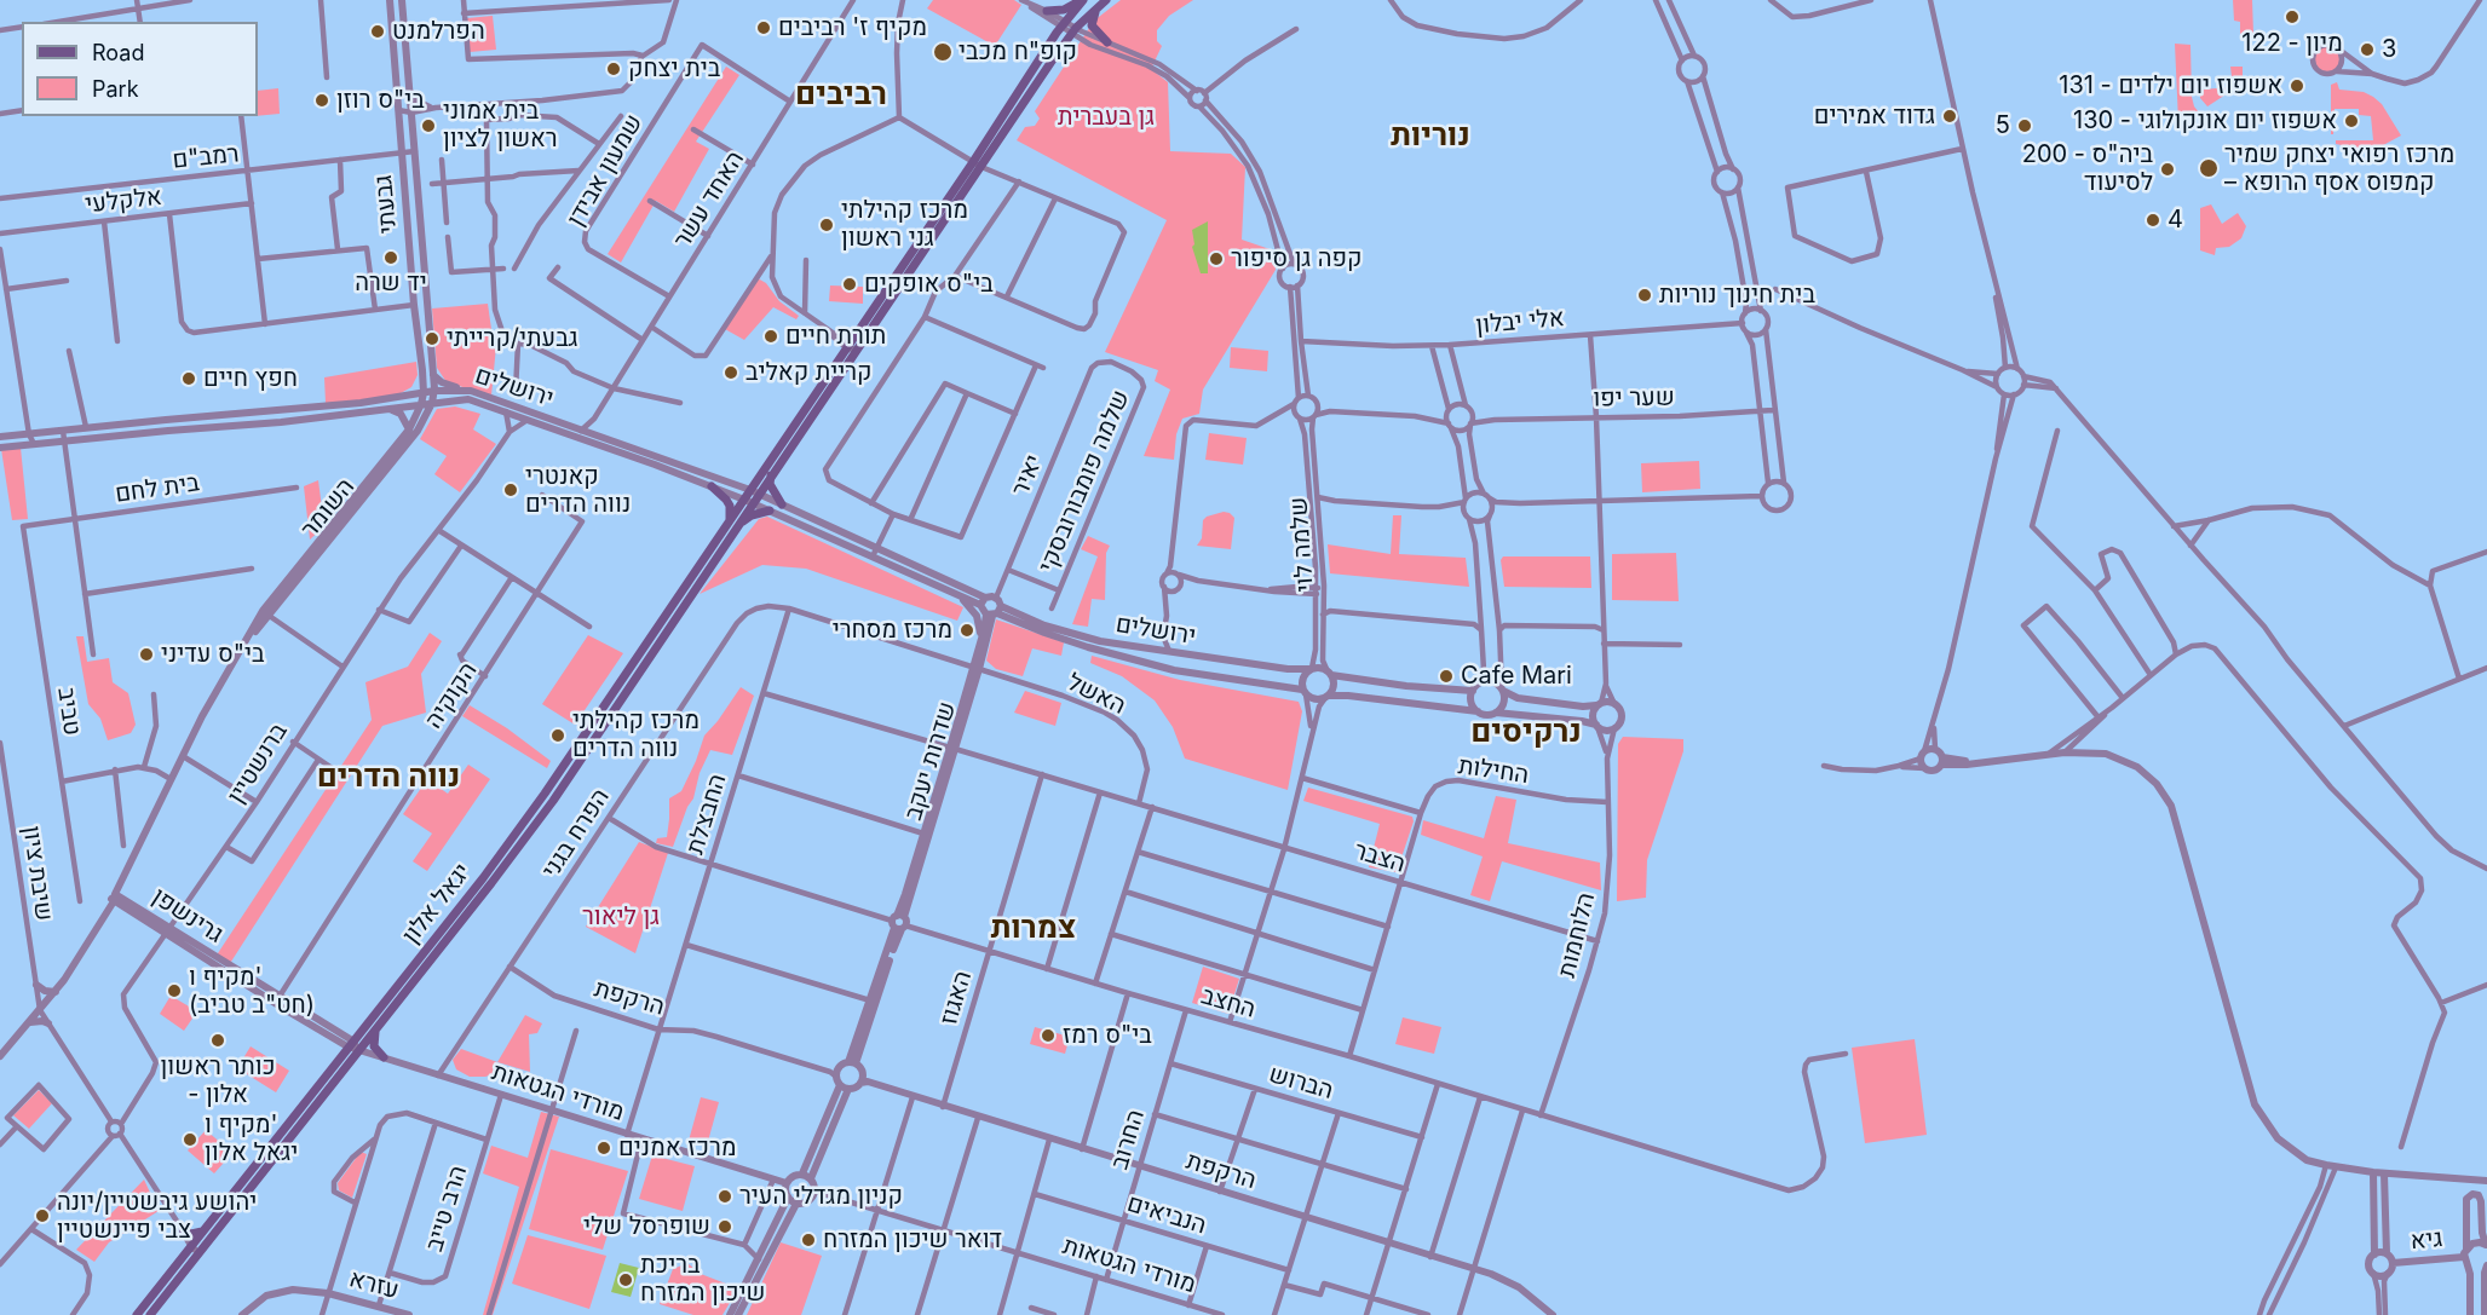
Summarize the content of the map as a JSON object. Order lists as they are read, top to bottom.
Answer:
{
  "streets": {
    "main road": ["יגאל אלון"],
    "street": [
      "רמב\"ם",
      "שמעון אבידן",
      "האחד עשר",
      "אלקלעי",
      "גבעתי",
      "אלי יבלון",
      "ירושלים",
      "שער יפו",
      "יאיר",
      "שלמה פומבורובסקי",
      "בית לחם",
      "השומר",
      "שלמה לוי",
      "האשל",
      "הקוקיה",
      "טביב",
      "שדרות יעקב",
      "ברנשטיין",
      "החילות",
      "החבצלת",
      "הפרח בגני",
      "הצבר",
      "שיבת ציון",
      "גרינשפן",
      "הלוחמות",
      "הרקפת",
      "האגוז",
      "החצב",
      "הברוש",
      "מורדי הגטאות",
      "החרוב",
      "הרב טייב",
      "הנביאים",
      "גיא",
      "עזרא"
    ]
  },
  "crossings": [
    ["רמב\"ם", "גבעתי"],
    ["שמעון אבידן", "האחד עשר"],
    ["האחד עשר", "ירושלים"],
    ["גבעתי", "ירושלים"],
    ["גבעתי", "השומר"],
    ["ירושלים", "יאיר"],
    ["ירושלים", "השומר"],
    ["ירושלים", "שלמה לוי"],
    ["ירושלים", "שדרות יעקב"],
    ["ירושלים", "ברנשטיין"],
    ["ירושלים", "יגאל אלון"],
    ["יאיר", "שלמה פומבורובסקי"],
    ["יאיר", "שדרות יעקב"],
    ["בית לחם", "טביב"],
    ["השומר", "שיבת ציון"],
    ["השומר", "גרינשפן"],
    ["האשל", "שדרות יעקב"],
    ["האשל", "הפרח בגני"],
    ["האשל", "הצבר"],
    ["הקוקיה", "גרינשפן"],
    ["שדרות יעקב", "הפרח בגני"],
    ["שדרות יעקב", "הצבר"],
    ["שדרות יעקב", "החצב"],
    ["ברנשטיין", "גרינשפן"],
    ["החילות", "הצבר"],
    ["החילות", "הלוחמות"],
    ["החילות", "החצב"],
    ["החבצלת", "הפרח בגני"],
    ["החבצלת", "הצבר"],
    ["החבצלת", "הרקפת"],
    ["החבצלת", "החצב"],
    ["החבצלת", "מורדי הגטאות"],
    ["הפרח בגני", "הרקפת"],
    ["הפרח בגני", "החצב"],
    ["הפרח בגני", "מורדי הגטאות"],
    ["הצבר", "הלוחמות"],
    ["הצבר", "האגוז"],
    ["יגאל אלון", "גרינשפן"],
    ["יגאל אלון", "מורדי הגטאות"],
    ["גרינשפן", "מורדי הגטאות"],
    ["הלוחמות", "החצב"],
    ["הרקפת", "האגוז"],
    ["הרקפת", "החרוב"],
    ["האגוז", "החצב"],
    ["החצב", "החרוב"],
    ["הברוש", "החרוב"],
    ["מורדי הגטאות", "החרוב"],
    ["מורדי הגטאות", "הרב טייב"],
    ["החרוב", "הנביאים"]
  ],
  "districts": [
    "רביבים",
    "נוריות",
    "נרקיסים",
    "נווה הדרים",
    "צמרות"
  ],
  "parks": ["גן בעברית", "גן ליאור"],
  "places": [
    "122 - מיון",
    "מקיף ז' רביבים",
    "הפרלמנט",
    "3",
    "קופ\"ח מכבי",
    "בית יצחק",
    "131 - אשפוז יום ילדים",
    "בי\"ס רוזן",
    "גדוד אמירים",
    "130 - אשפוז יום אונקולוגי",
    "בית אמוני ראשון לציון",
    "5",
    "מרכז רפואי יצחק שמיר – קמפוס אסף הרופא",
    "200 - ביה\"ס לסיעוד",
    "4",
    "מרכז קהילתי גני ראשון",
    "יד שרה",
    "קפה גן סיפור",
    "בי\"ס אופקים",
    "בית חינוך נוריות",
    "תורת חיים",
    "גבעתי/קרייתי",
    "קריית קאליב",
    "חפץ חיים",
    "קאנטרי נווה הדרים",
    "מרכז מסחרי",
    "בי\"ס עדיני",
    "Cafe Mari",
    "מרכז קהילתי נווה הדרים",
    "מקיף ו' (חט\"ב טביב)",
    "בי\"ס רמז",
    "כותר ראשון - אלון",
    "מקיף ו' יגאל אלון",
    "מרכז אמנים",
    "קניון מגדלי העיר",
    "יהושע גיבשטיין/יונה צבי פיינשטיין",
    "שופרסל שלי",
    "דואר שיכון המזרח",
    "בריכת שיכון המזרח"
  ],
  "legend": ["Road", "Park"]
}
